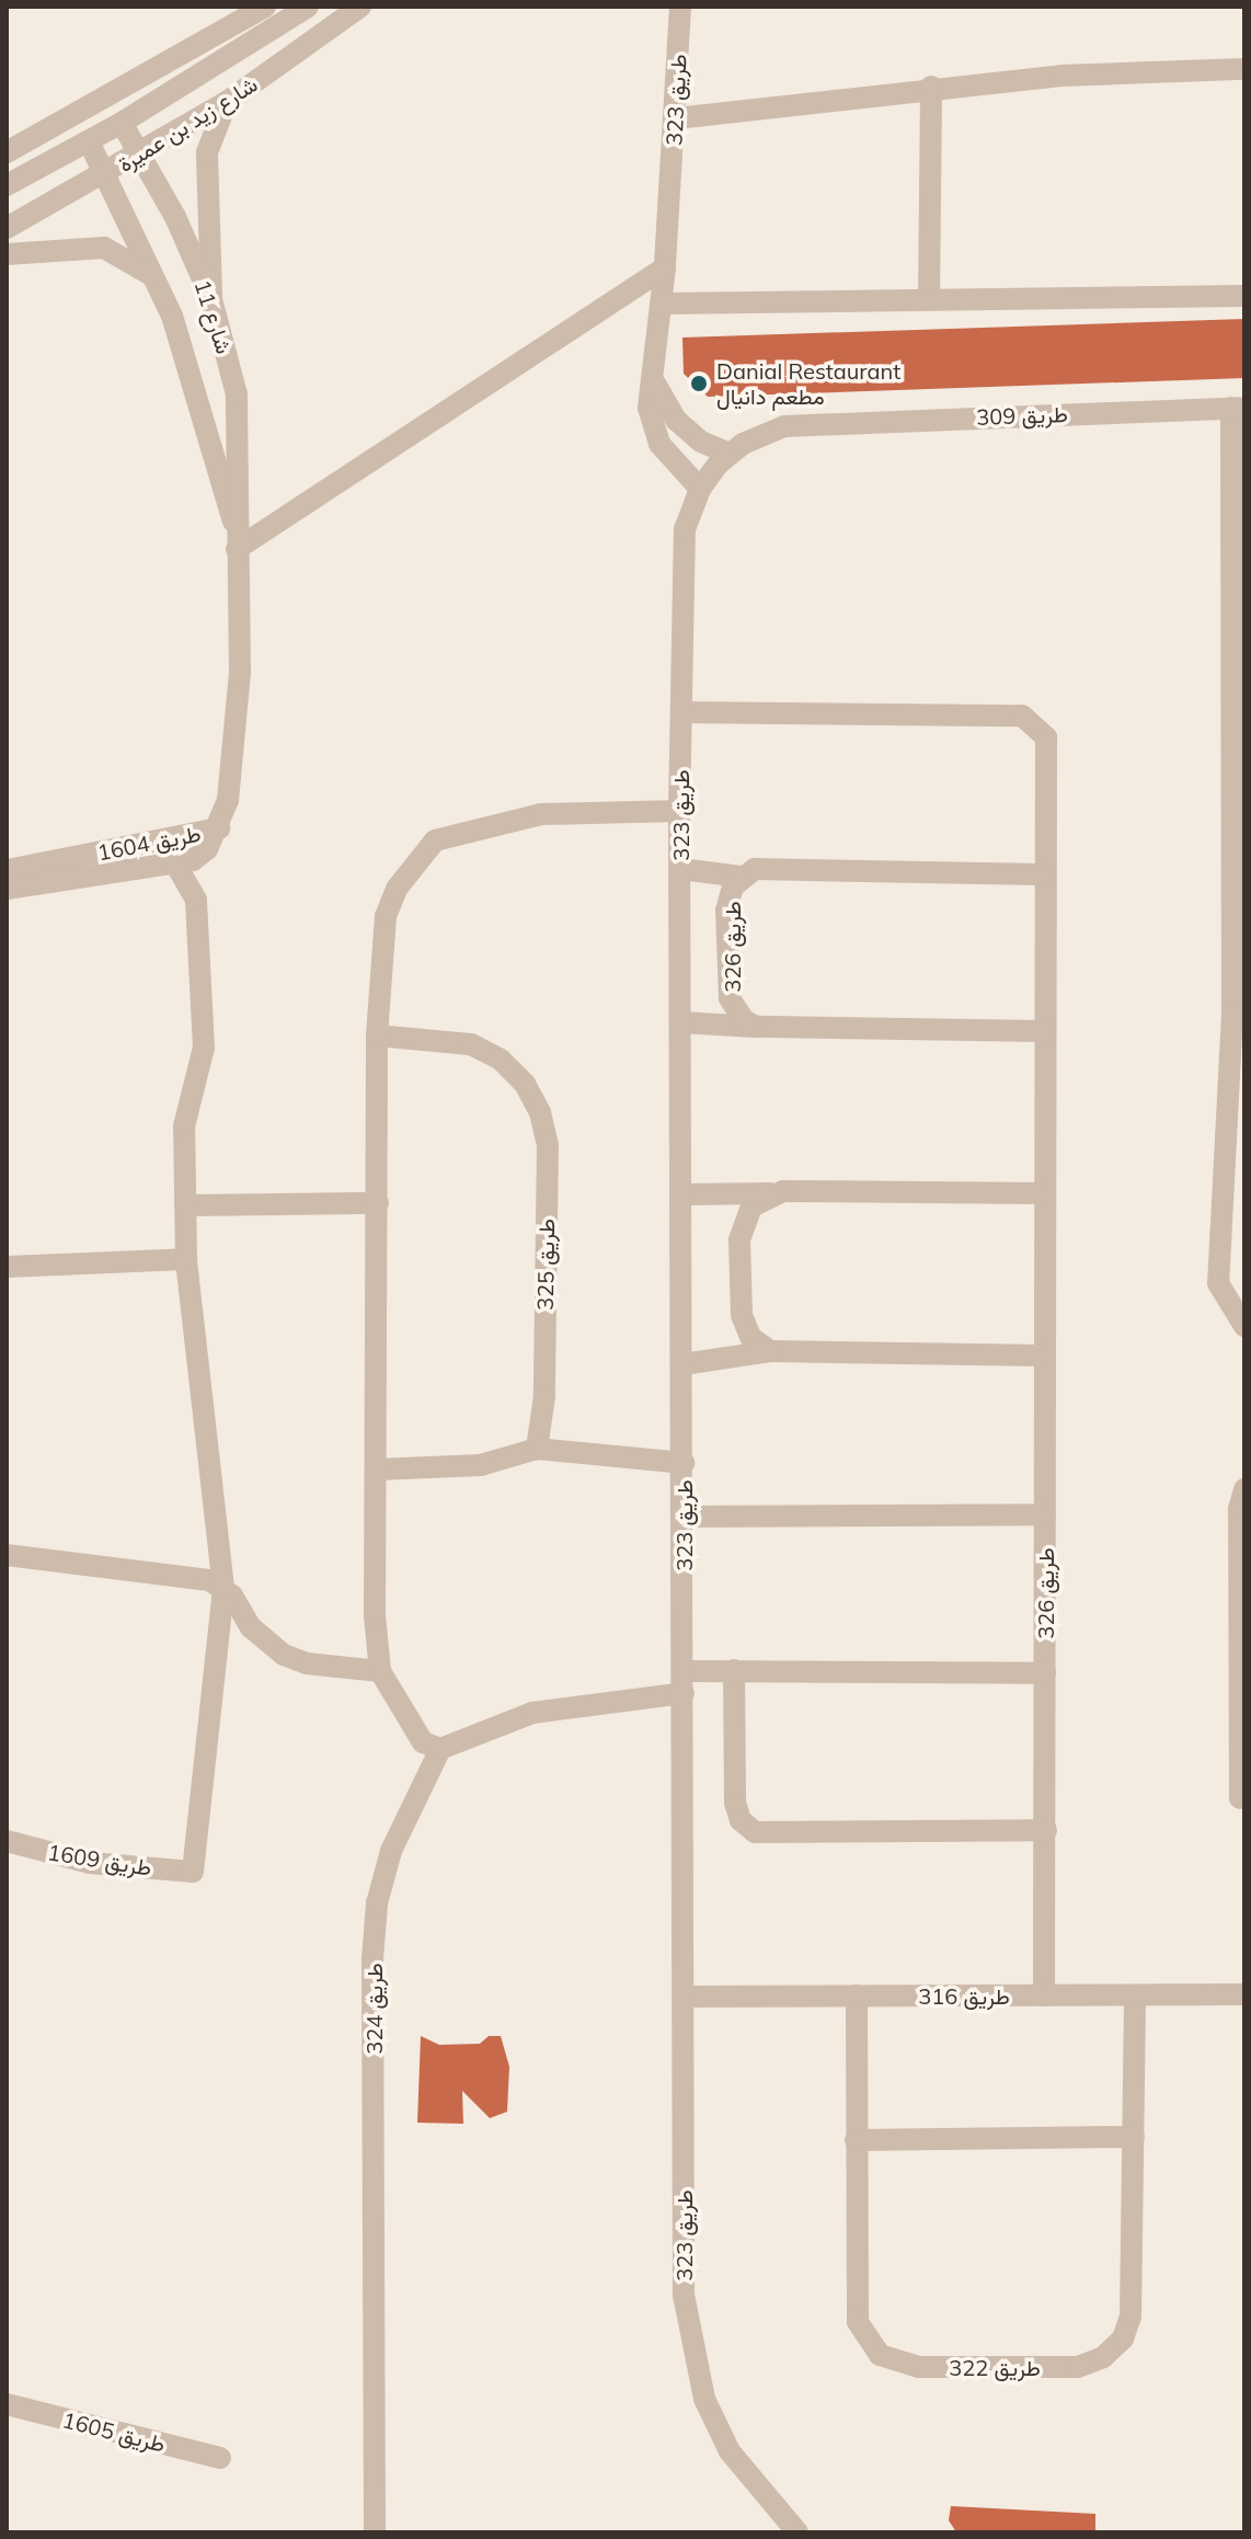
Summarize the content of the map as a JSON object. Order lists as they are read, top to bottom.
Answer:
{
  "streets": {
    "street": [
      "طريق 323",
      "شارع زيد بن عميرة",
      "شارع 11",
      "طريق 309",
      "طريق 1604",
      "طريق 326",
      "طريق 325",
      "طريق 1609",
      "طريق 316",
      "طريق 324",
      "طريق 322",
      "طريق 1605"
    ]
  },
  "crossings": [
    ["طريق 323", "طريق 309"],
    ["طريق 323", "طريق 326"],
    ["طريق 323", "طريق 316"],
    ["شارع زيد بن عميرة", "شارع 11"],
    ["شارع 11", "طريق 1604"],
    ["طريق 326", "طريق 316"],
    ["طريق 316", "طريق 322"]
  ],
  "places": ["Danial Restaurant مطعم دانيال"]
}
